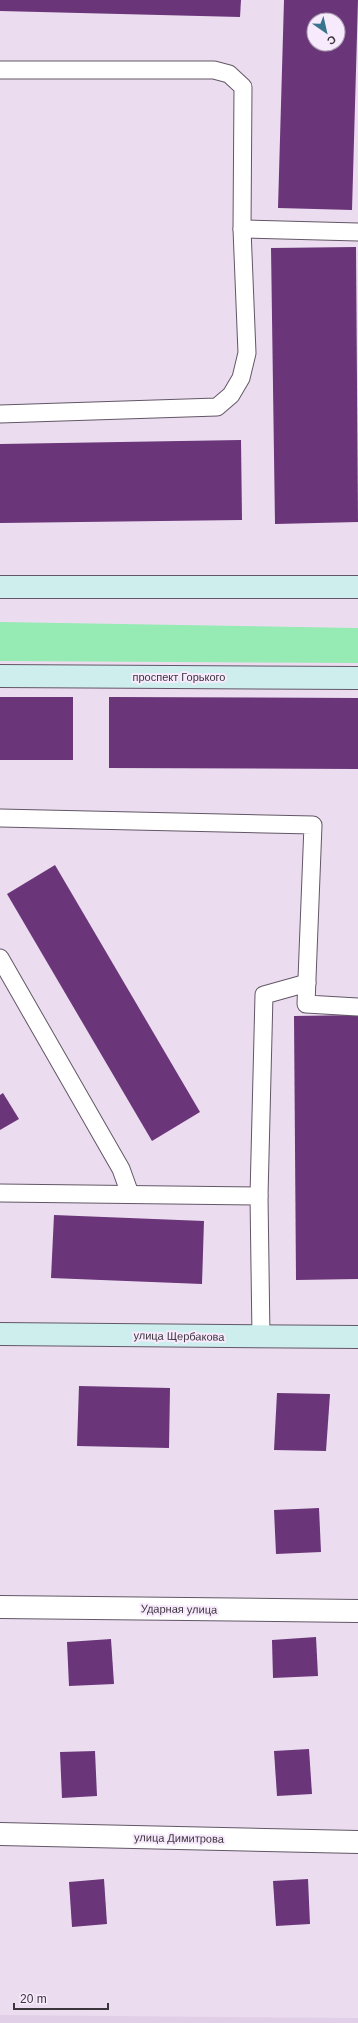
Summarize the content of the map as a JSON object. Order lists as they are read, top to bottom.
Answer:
{
  "streets": {
    "street": [
      "проспект Горького",
      "улица Щербакова",
      "Ударная улица",
      "улица Димитрова"
    ]
  },
  "scale_bar": "20 m",
  "north": "bottom right"
}
